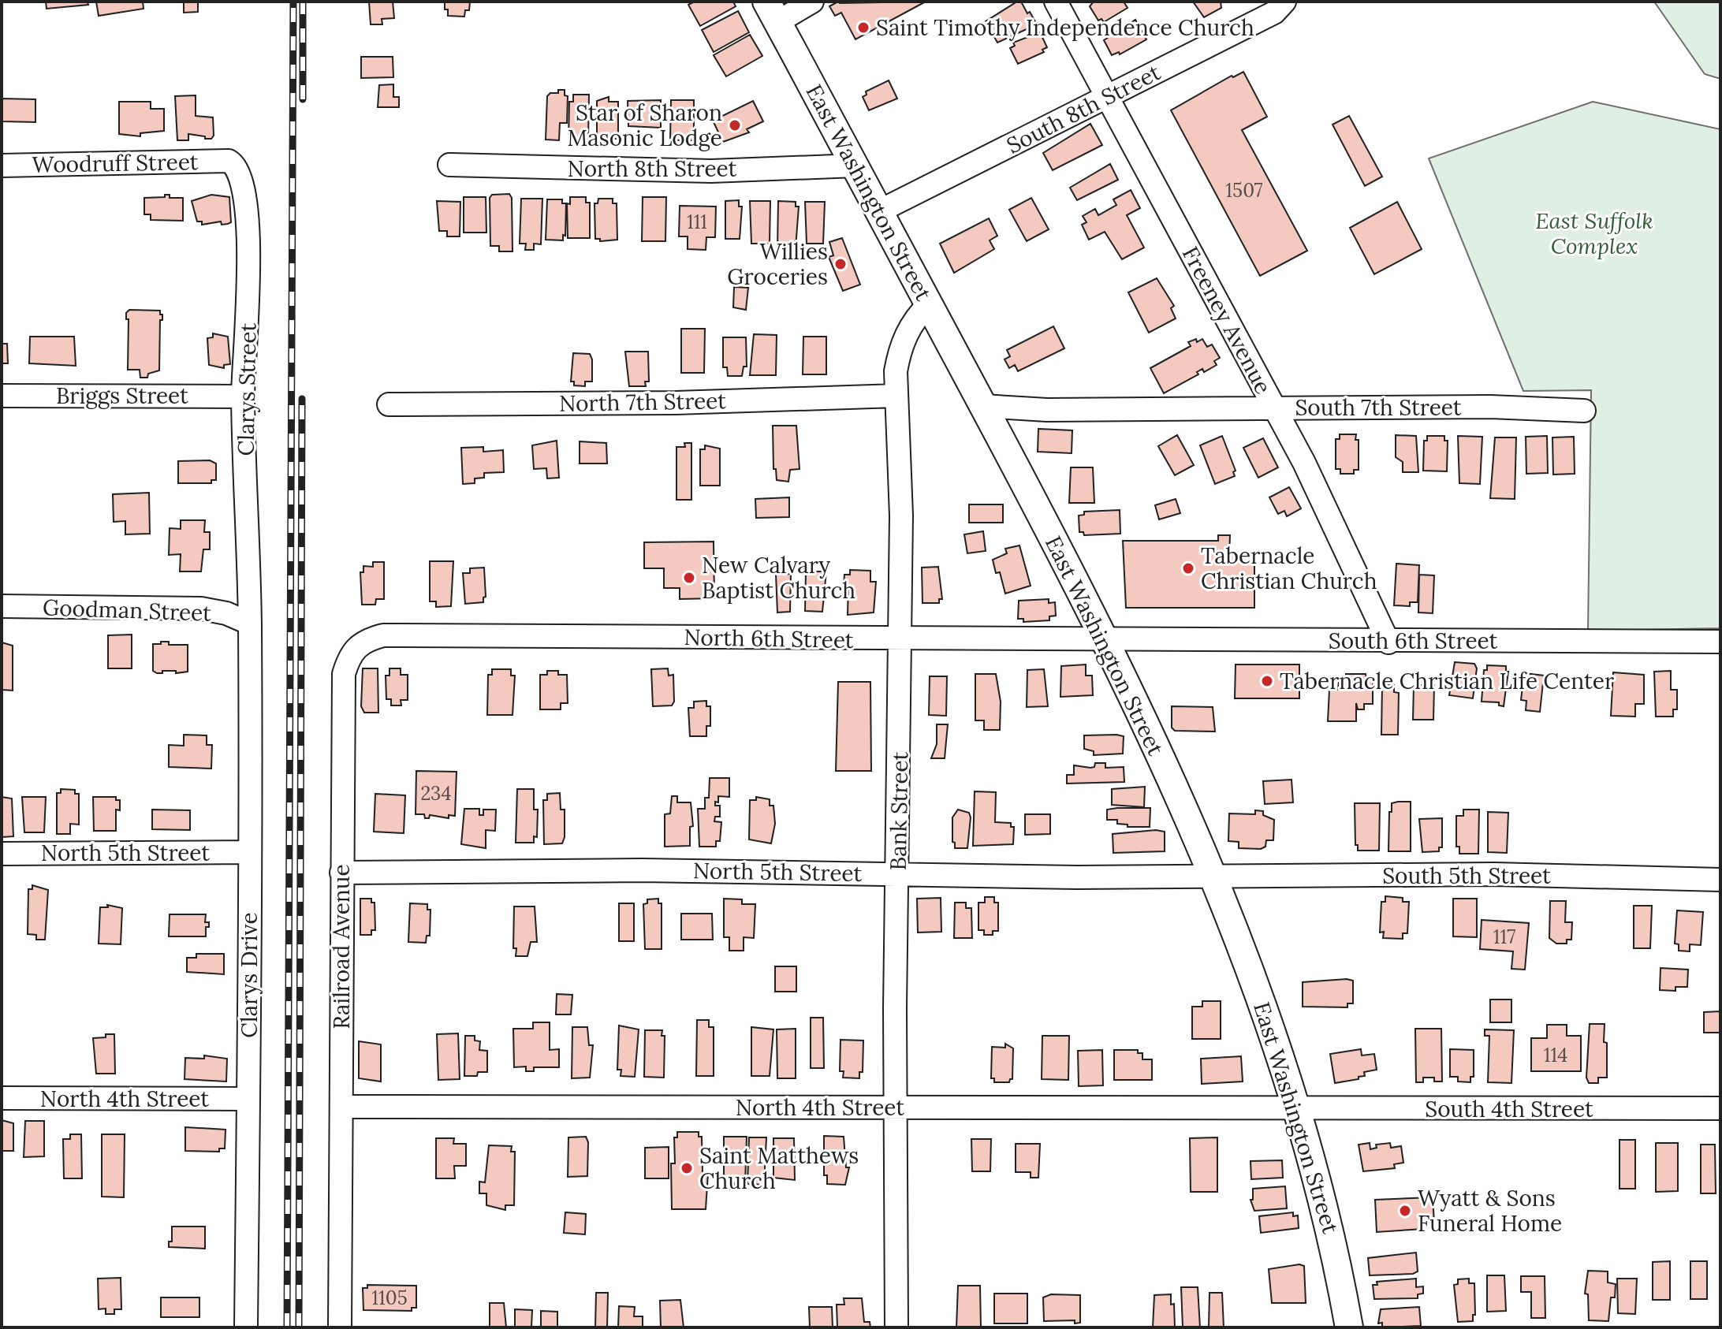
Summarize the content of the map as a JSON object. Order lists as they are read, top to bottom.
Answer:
{
  "streets": {
    "main road": ["East Washington Street"],
    "street": [
      "South 8th Street",
      "Woodruff Street",
      "North 8th Street",
      "Freeney Avenue",
      "Clarys Street",
      "Briggs Street",
      "North 7th Street",
      "South 7th Street",
      "Goodman Street",
      "North 6th Street",
      "South 6th Street",
      "Bank Street",
      "North 5th Street",
      "South 5th Street",
      "Railroad Avenue",
      "Clarys Drive",
      "North 4th Street",
      "South 4th Street"
    ]
  },
  "crossings": [
    ["South 8th Street", "East Washington Street"],
    ["South 8th Street", "Freeney Avenue"],
    ["Woodruff Street", "Clarys Street"],
    ["North 8th Street", "East Washington Street"],
    ["East Washington Street", "South 7th Street"],
    ["East Washington Street", "North 6th Street"],
    ["East Washington Street", "South 6th Street"],
    ["East Washington Street", "Bank Street"],
    ["East Washington Street", "North 5th Street"],
    ["East Washington Street", "South 5th Street"],
    ["East Washington Street", "North 4th Street"],
    ["East Washington Street", "South 4th Street"],
    ["Freeney Avenue", "South 7th Street"],
    ["Freeney Avenue", "South 6th Street"],
    ["Clarys Street", "Briggs Street"],
    ["Clarys Street", "Goodman Street"],
    ["Clarys Street", "Clarys Drive"],
    ["North 7th Street", "Bank Street"],
    ["Goodman Street", "Clarys Drive"],
    ["North 6th Street", "South 6th Street"],
    ["North 6th Street", "Bank Street"],
    ["North 6th Street", "Railroad Avenue"],
    ["Bank Street", "North 5th Street"],
    ["Bank Street", "North 4th Street"],
    ["North 5th Street", "South 5th Street"],
    ["North 5th Street", "Railroad Avenue"],
    ["North 5th Street", "Clarys Drive"],
    ["Railroad Avenue", "North 4th Street"],
    ["Clarys Drive", "North 4th Street"],
    ["North 4th Street", "South 4th Street"]
  ],
  "parks": ["East Suffolk Complex"],
  "places": [
    "Saint Timothy Independence Church",
    "Star of Sharon Masonic Lodge",
    "Willies Groceries",
    "Tabernacle Christian Church",
    "New Calvary Baptist Church",
    "Tabernacle Christian Life Center",
    "Saint Matthews Church",
    "Wyatt & Sons Funeral Home"
  ],
  "house_numbers": [
    "1507",
    "111",
    "234",
    "117",
    "114",
    "1105"
  ]
}
